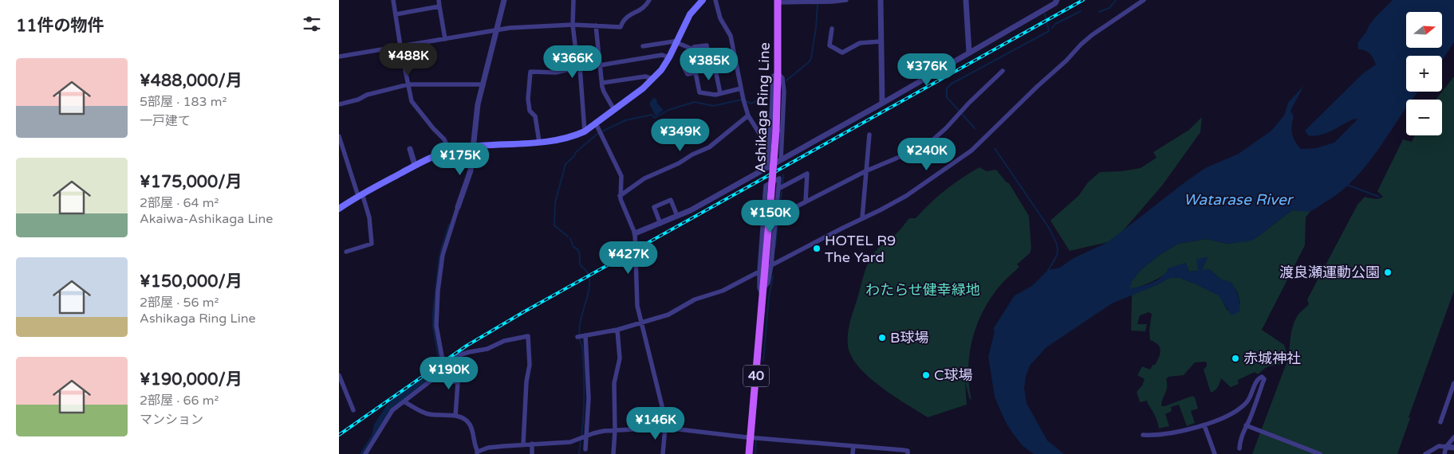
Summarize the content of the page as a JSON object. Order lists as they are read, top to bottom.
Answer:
{
  "streets": {
    "main road": ["Ashikaga Ring Line", "40"]
  },
  "water": ["Watarase River"],
  "parks": ["わたらせ健幸緑地"],
  "places": [
    "HOTEL R9 The Yard",
    "渡良瀬運動公園",
    "B球場",
    "赤城神社",
    "C球場"
  ],
  "north": "right",
  "page": {
    "heading": "11件の物件",
    "map_buttons": ["+", "−"],
    "price": [
      "¥488K",
      "¥366K",
      "¥385K",
      "¥376K",
      "¥349K",
      "¥240K",
      "¥175K",
      "¥150K",
      "¥427K",
      "¥190K",
      "¥146K"
    ],
    "list": [
      {
        "name": "¥488,000/月",
        "note": "5部屋 · 183 m² · 一戸建て"
      },
      {
        "name": "¥175,000/月",
        "note": "2部屋 · 64 m² · Akaiwa-Ashikaga Line"
      },
      {
        "name": "¥150,000/月",
        "note": "2部屋 · 56 m² · Ashikaga Ring Line"
      },
      {
        "name": "¥190,000/月",
        "note": "2部屋 · 66 m² · マンション"
      }
    ]
  }
}
